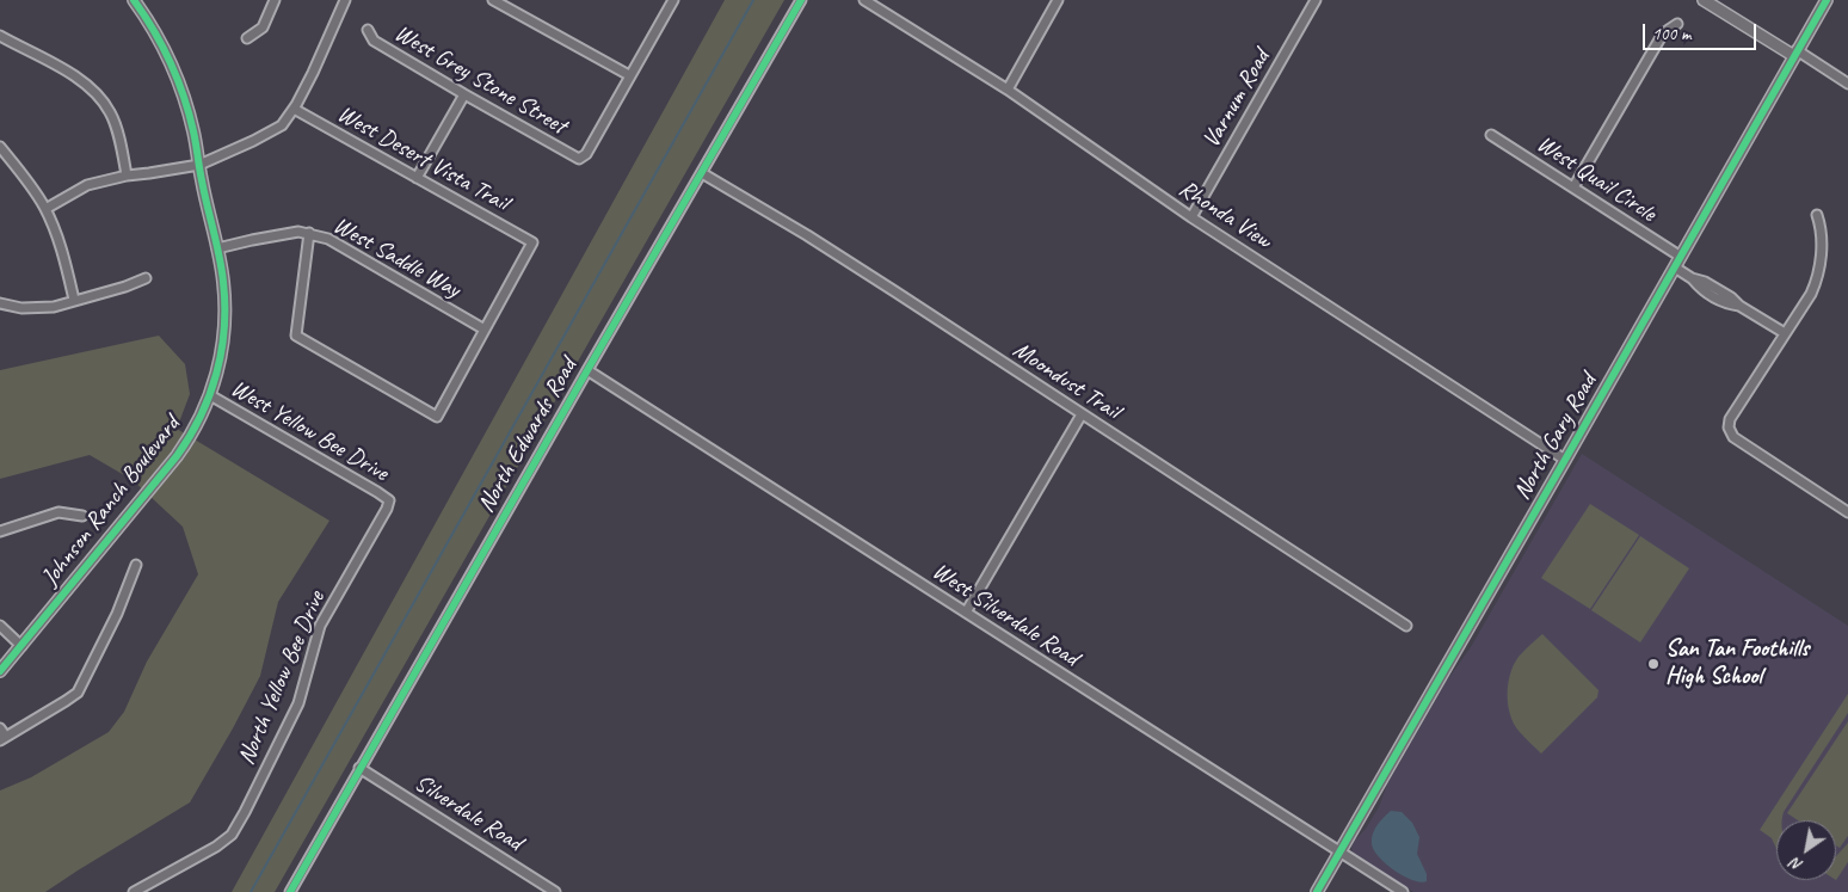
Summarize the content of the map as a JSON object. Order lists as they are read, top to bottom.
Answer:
{
  "streets": {
    "street": [
      "West Grey Stone Street",
      "Varnum Road",
      "West Desert Vista Trail",
      "West Quail Circle",
      "Rhonda View",
      "West Saddle Way",
      "Moondust Trail",
      "West Yellow Bee Drive",
      "North Edwards Road",
      "North Gary Road",
      "Johnson Ranch Boulevard",
      "West Silverdale Road",
      "North Yellow Bee Drive",
      "Silverdale Road"
    ]
  },
  "crossings": [
    ["Varnum Road", "Rhonda View"],
    ["West Desert Vista Trail", "West Saddle Way"],
    ["West Quail Circle", "North Gary Road"],
    ["Rhonda View", "North Gary Road"],
    ["West Saddle Way", "Johnson Ranch Boulevard"],
    ["Moondust Trail", "North Edwards Road"],
    ["West Yellow Bee Drive", "Johnson Ranch Boulevard"],
    ["West Yellow Bee Drive", "North Yellow Bee Drive"],
    ["North Edwards Road", "West Silverdale Road"],
    ["North Edwards Road", "Silverdale Road"],
    ["North Gary Road", "West Silverdale Road"]
  ],
  "places": ["San Tan Foothills High School"],
  "scale_bar": "100 m",
  "north": "bottom left"
}
